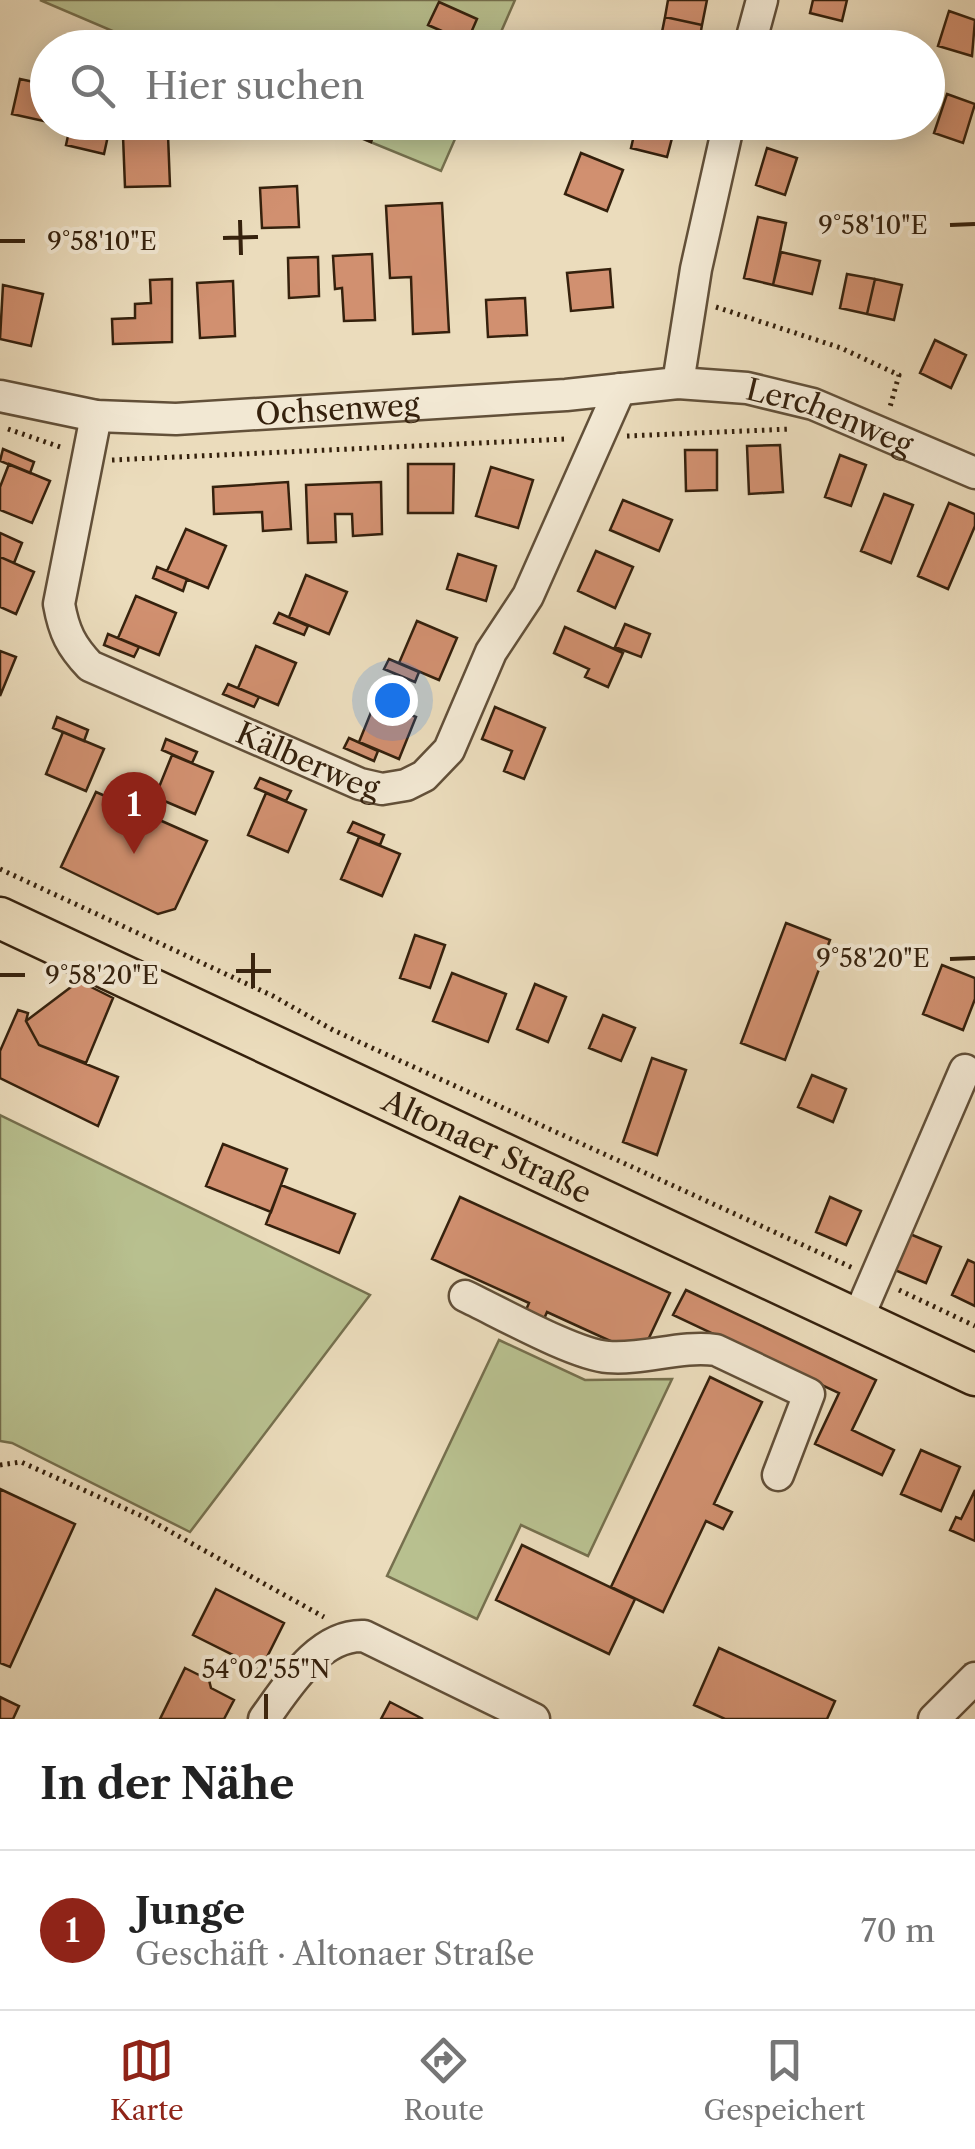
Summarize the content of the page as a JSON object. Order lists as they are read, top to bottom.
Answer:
{
  "streets": {
    "main road": ["Altonaer Straße"],
    "street": ["Ochsenweg", "Lerchenweg", "Kälberweg"]
  },
  "crossings": [
    ["Ochsenweg", "Lerchenweg"],
    ["Ochsenweg", "Kälberweg"]
  ],
  "page": {
    "search": "Hier suchen",
    "pins": "1",
    "heading": "In der Nähe",
    "list": [
      {
        "mark": "1",
        "name": "Junge",
        "note": "Geschäft · Altonaer Straße",
        "value": "70 m"
      }
    ],
    "nav": ["Karte", "Route", "Gespeichert"]
  },
  "coordinates": ["9°58'10\"E", "9°58'20\"E", "54°02'55\"N"]
}
